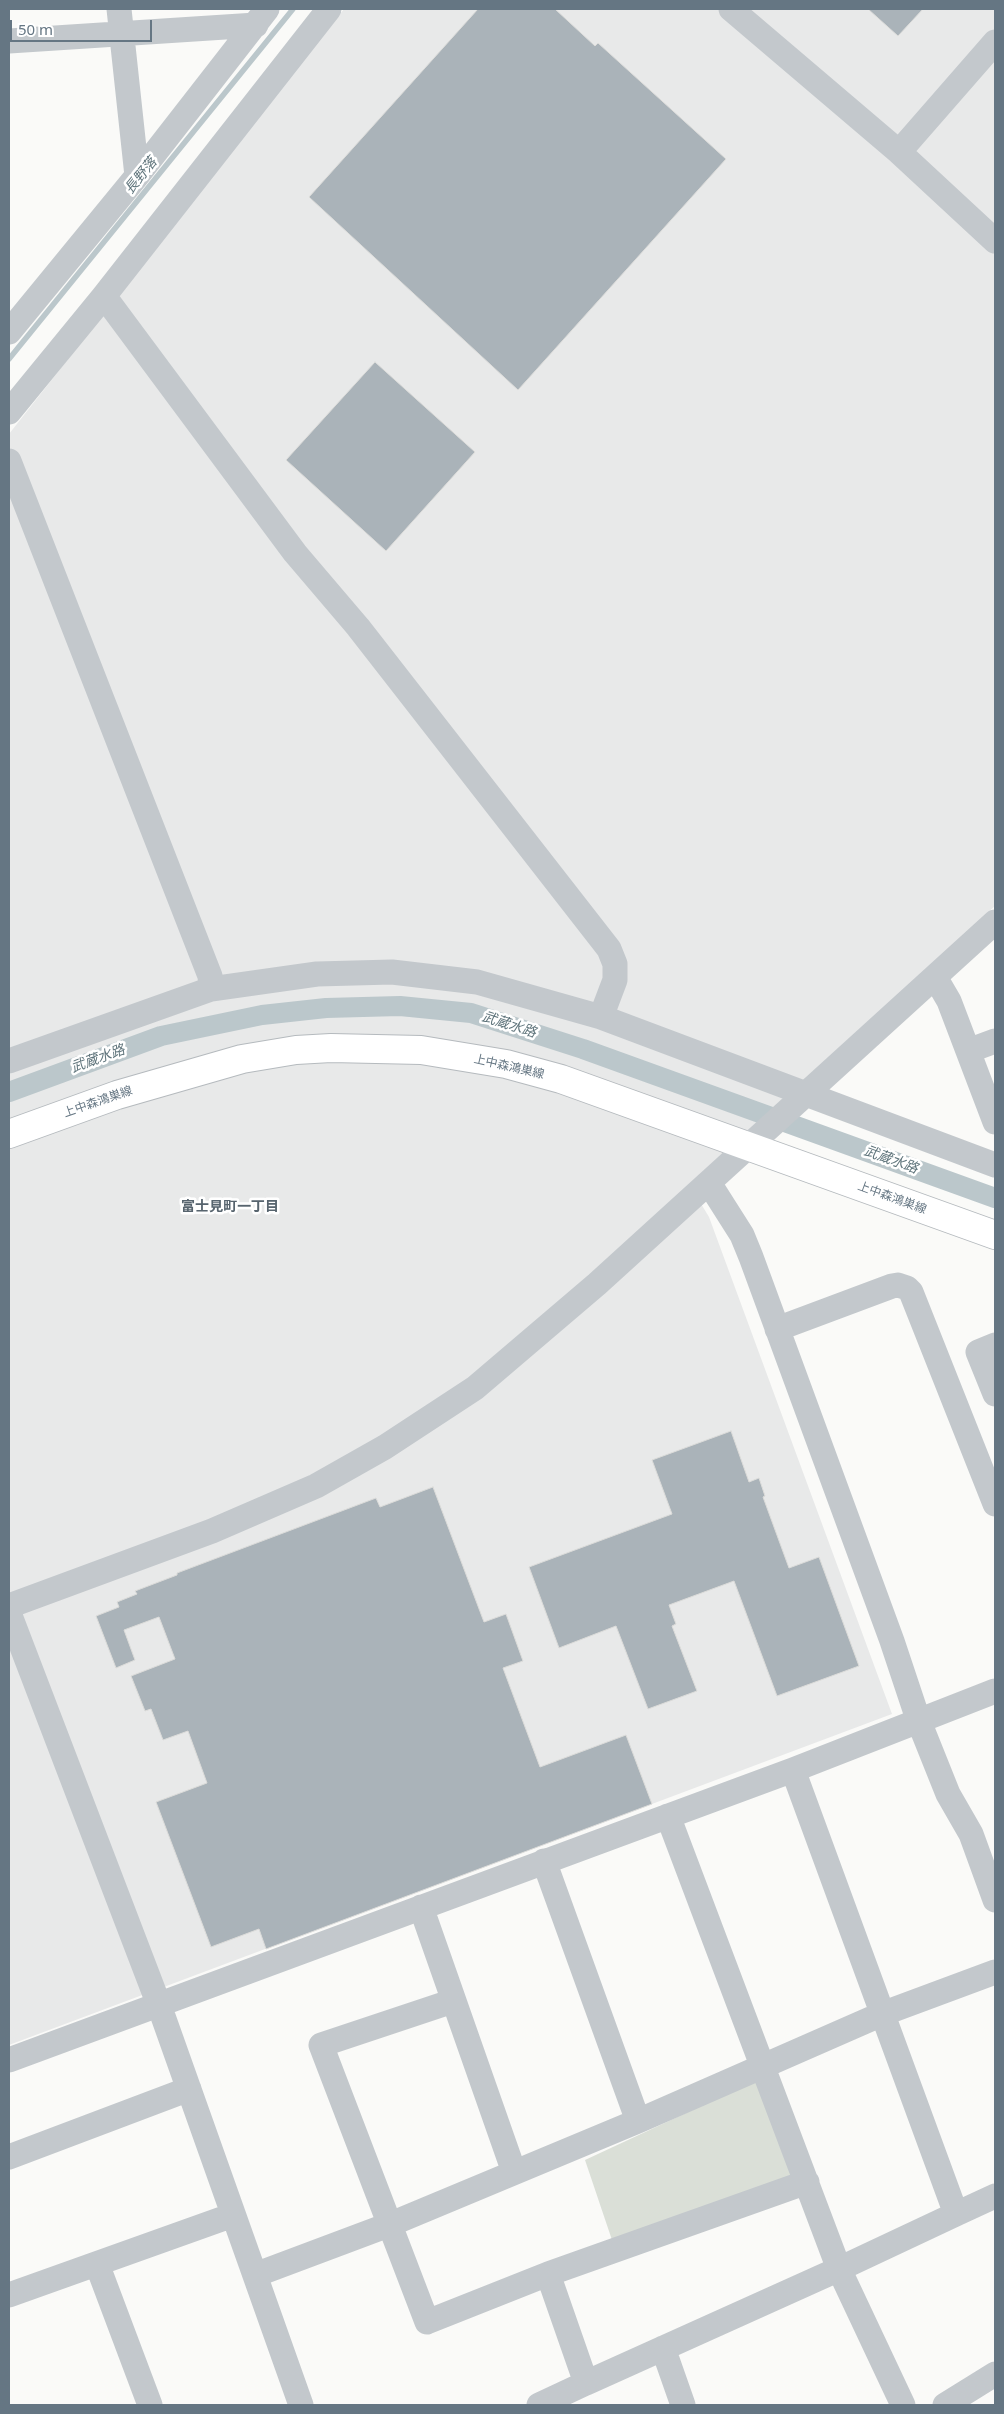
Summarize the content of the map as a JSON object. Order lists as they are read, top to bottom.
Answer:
{
  "streets": {
    "main road": ["上中森鴻巣線"]
  },
  "districts": ["富士見町一丁目"],
  "water": ["長野落", "武蔵水路"],
  "scale_bar": "50 m"
}
